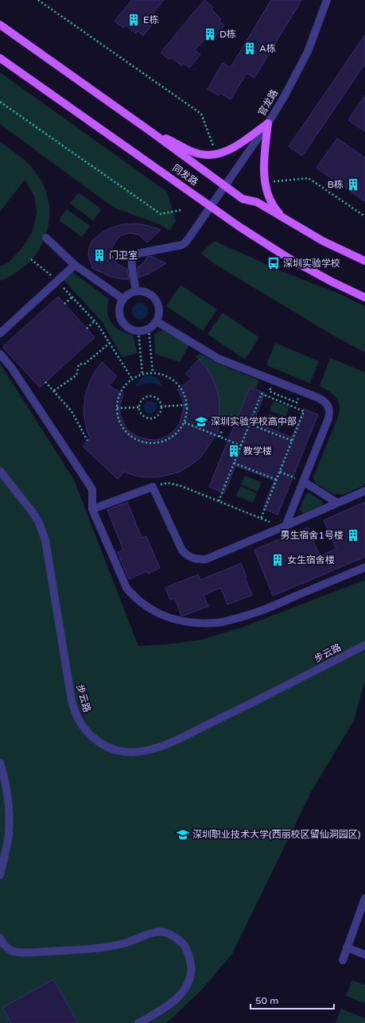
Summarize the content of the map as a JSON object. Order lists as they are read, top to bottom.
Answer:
{
  "streets": {
    "main road": ["同发路"],
    "street": ["官龙路", "步云路"]
  },
  "crossings": [
    ["官龙路", "同发路"]
  ],
  "places": {
    "building": [
      "E栋",
      "D栋",
      "A栋",
      "B栋",
      "门卫室",
      "教学楼",
      "男生宿舍1号楼",
      "女生宿舍楼"
    ],
    "bus stop": ["深圳实验学校"],
    "school or university": ["深圳实验学校高中部", "深圳职业技术大学(西丽校区留仙洞园区)"]
  },
  "scale_bar": "50 m"
}
